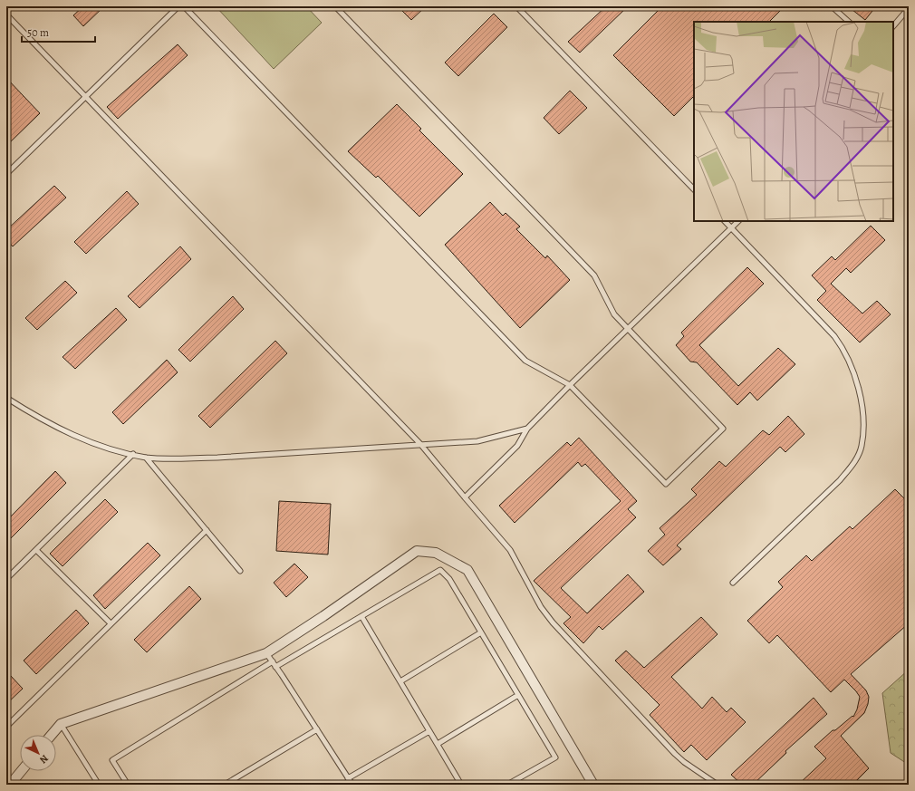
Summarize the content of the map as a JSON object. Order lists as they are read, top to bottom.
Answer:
{
  "scale_bar": "50 m",
  "north": "bottom right"
}
